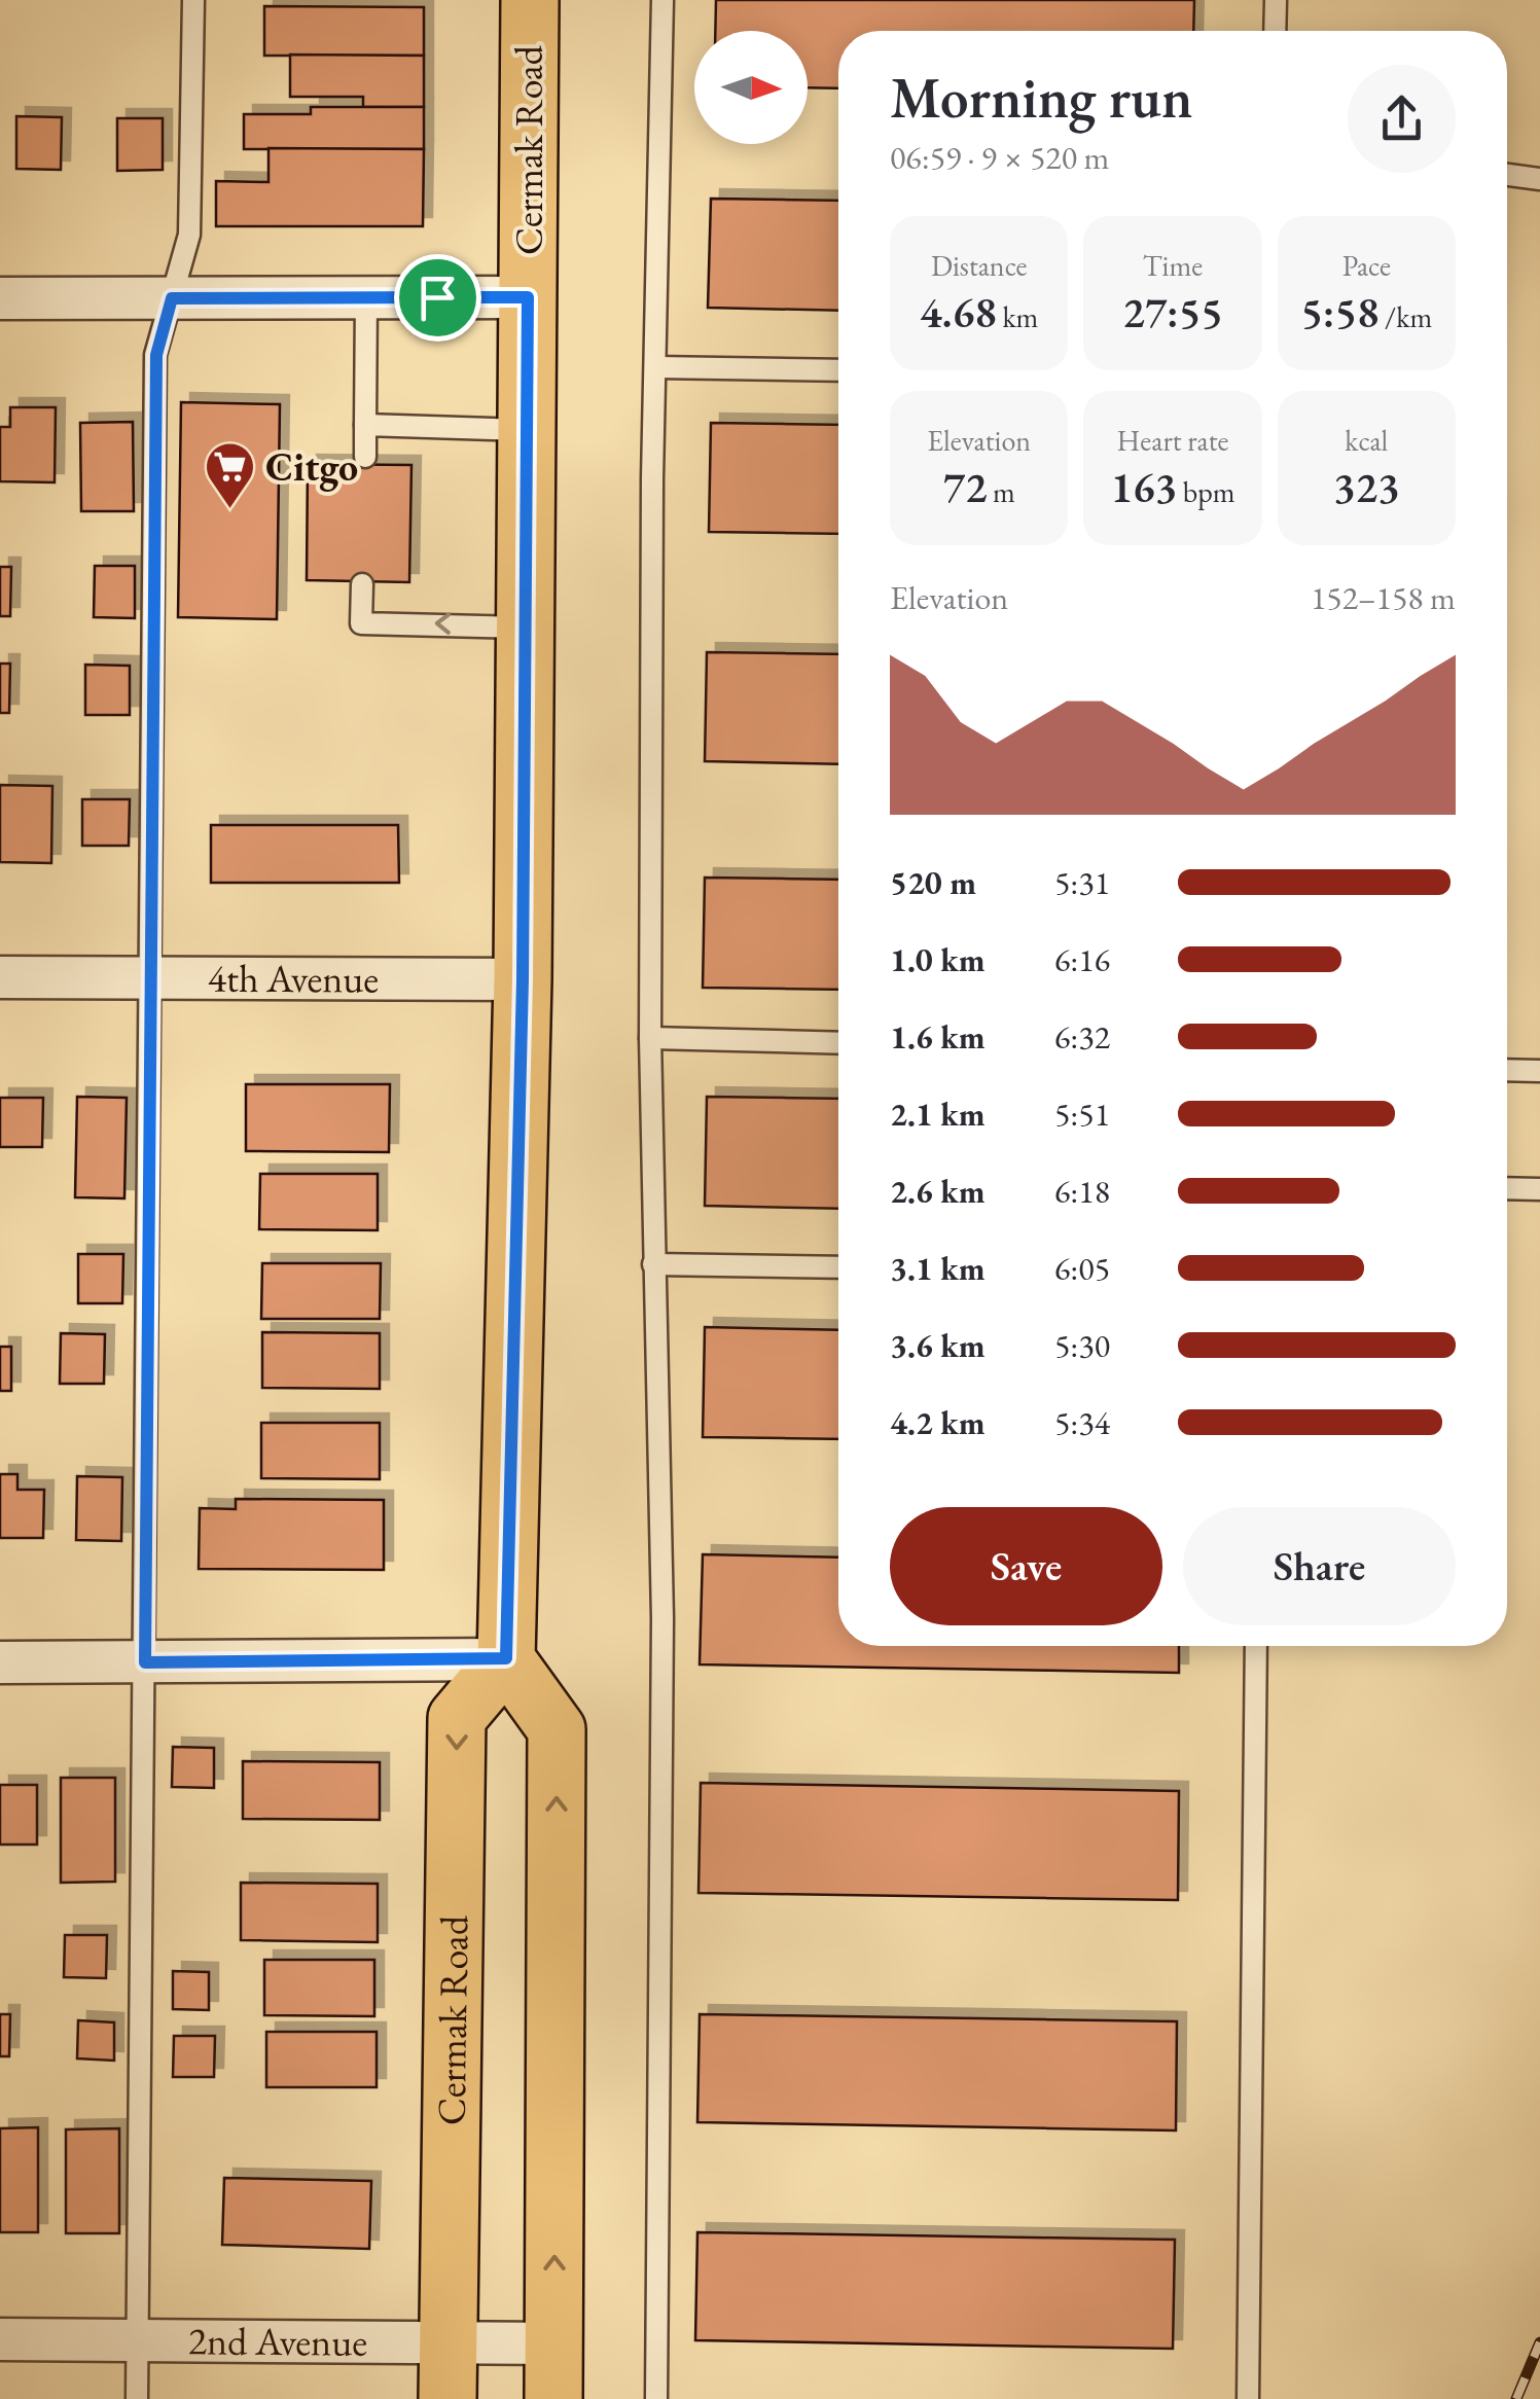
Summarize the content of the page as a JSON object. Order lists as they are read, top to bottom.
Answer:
{
  "streets": {
    "main road": ["Cermak Road"],
    "street": ["4th Avenue", "2nd Avenue"]
  },
  "crossings": [
    ["Cermak Road", "4th Avenue"],
    ["Cermak Road", "2nd Avenue"]
  ],
  "places": {
    "supermarket": ["Citgo"]
  },
  "north": "right",
  "page": {
    "heading": ["Morning run", "06:59 · 9 × 520 m"],
    "stats": [
      ["Distance", "4.68 km"],
      ["Time", "27:55"],
      ["Pace", "5:58 /km"],
      ["Elevation", "72 m"],
      ["Heart rate", "163 bpm"],
      ["kcal", "323"]
    ],
    "chart": ["Elevation", "152–158 m"],
    "list": [
      {
        "name": "520 m",
        "note": "5:31"
      },
      {
        "name": "1.0 km",
        "note": "6:16"
      },
      {
        "name": "1.6 km",
        "note": "6:32"
      },
      {
        "name": "2.1 km",
        "note": "5:51"
      },
      {
        "name": "2.6 km",
        "note": "6:18"
      },
      {
        "name": "3.1 km",
        "note": "6:05"
      },
      {
        "name": "3.6 km",
        "note": "5:30"
      },
      {
        "name": "4.2 km",
        "note": "5:34"
      }
    ],
    "buttons": ["Save", "Share"]
  }
}
